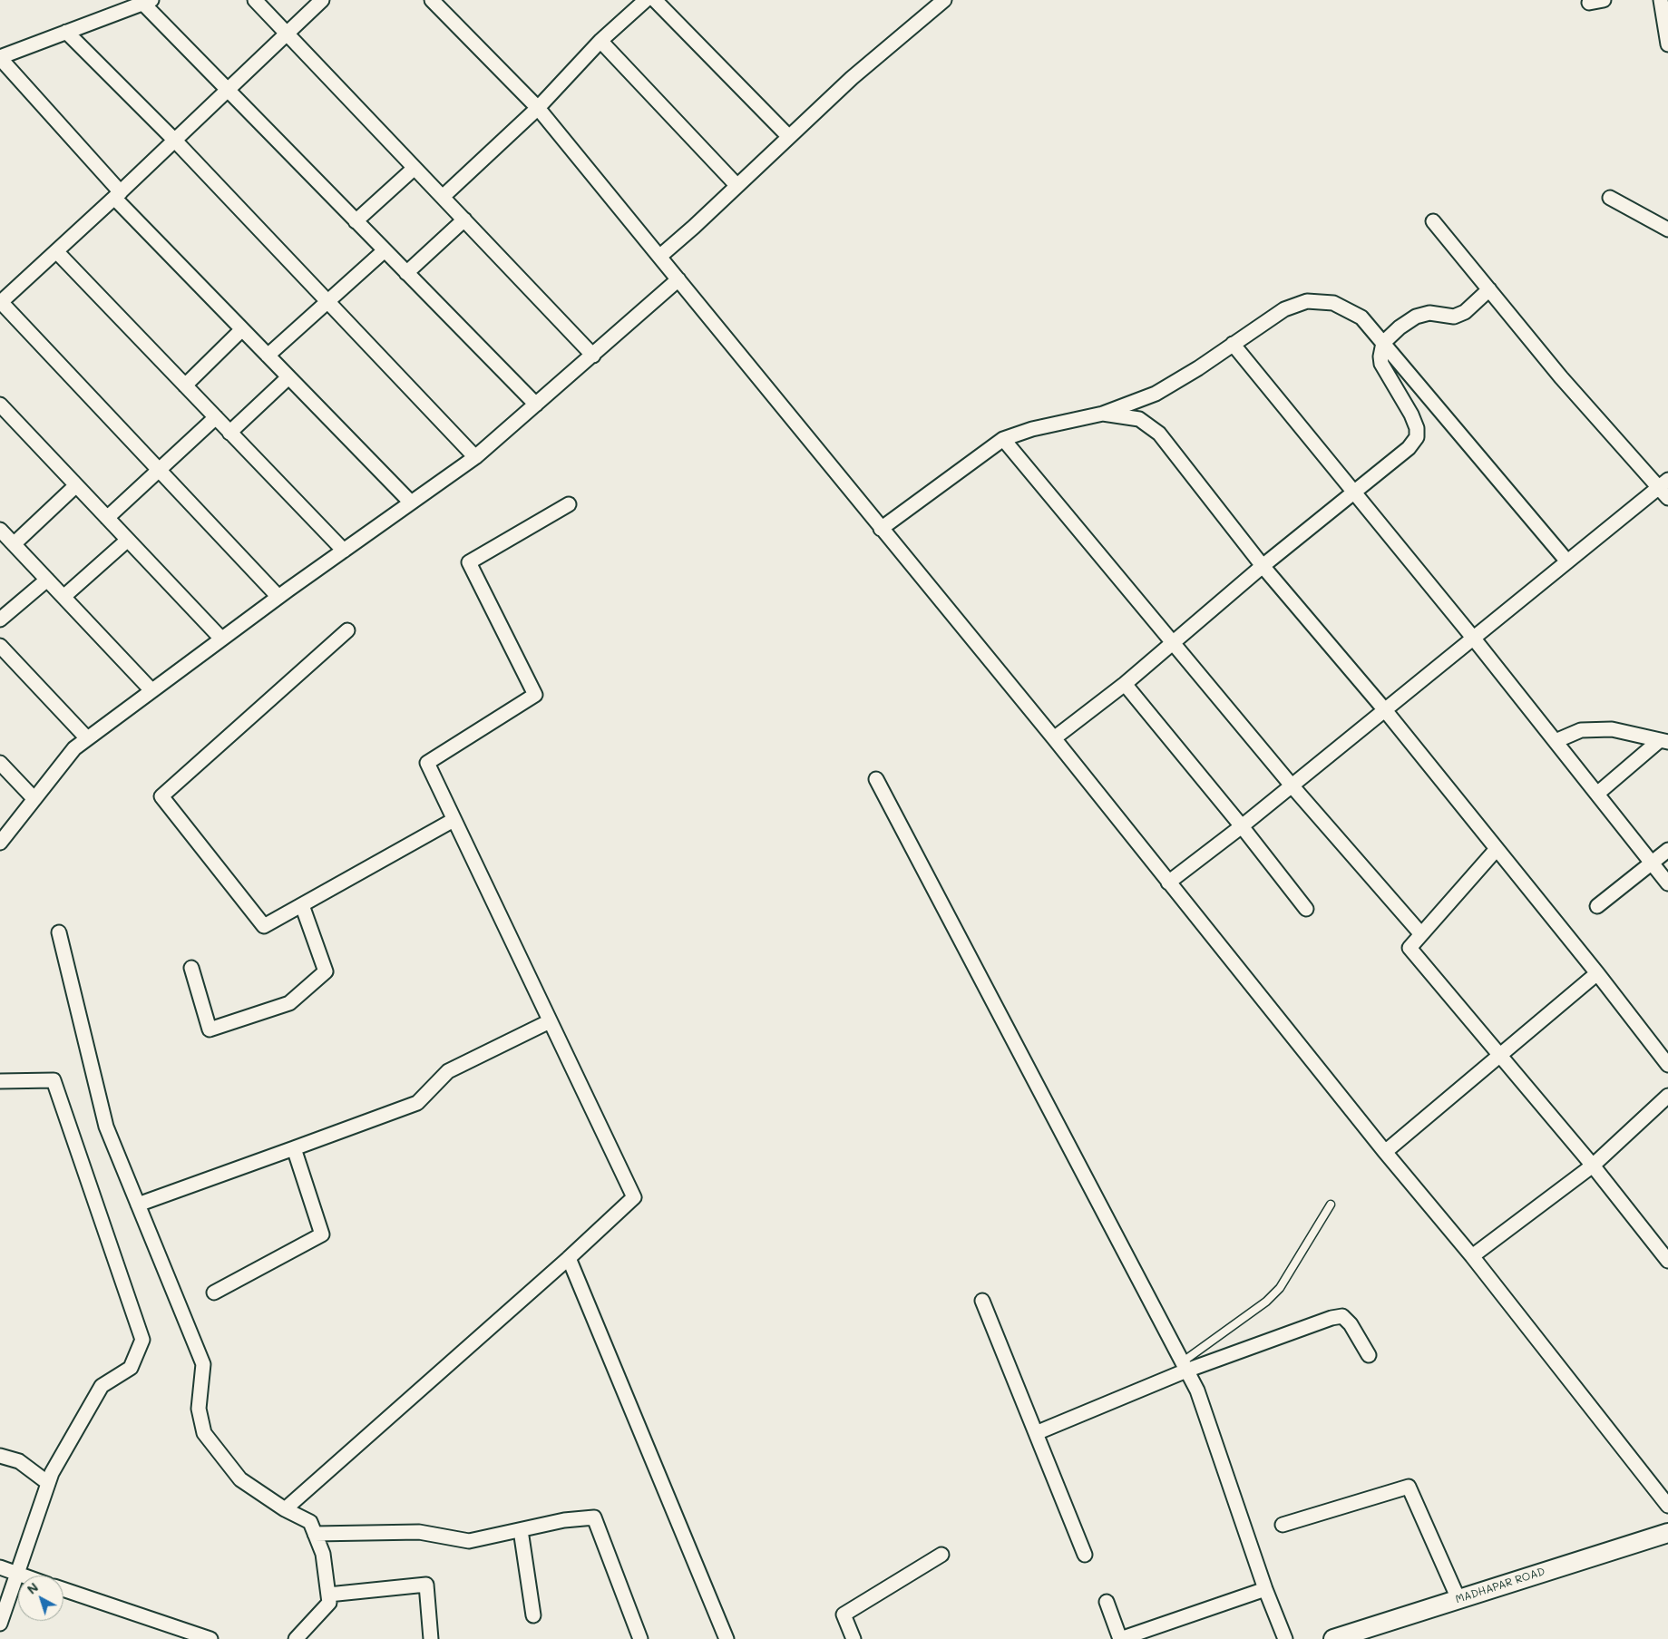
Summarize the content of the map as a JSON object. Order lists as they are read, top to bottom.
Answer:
{
  "streets": {
    "main road": ["MADHAPAR ROAD"]
  },
  "north": "top left"
}
